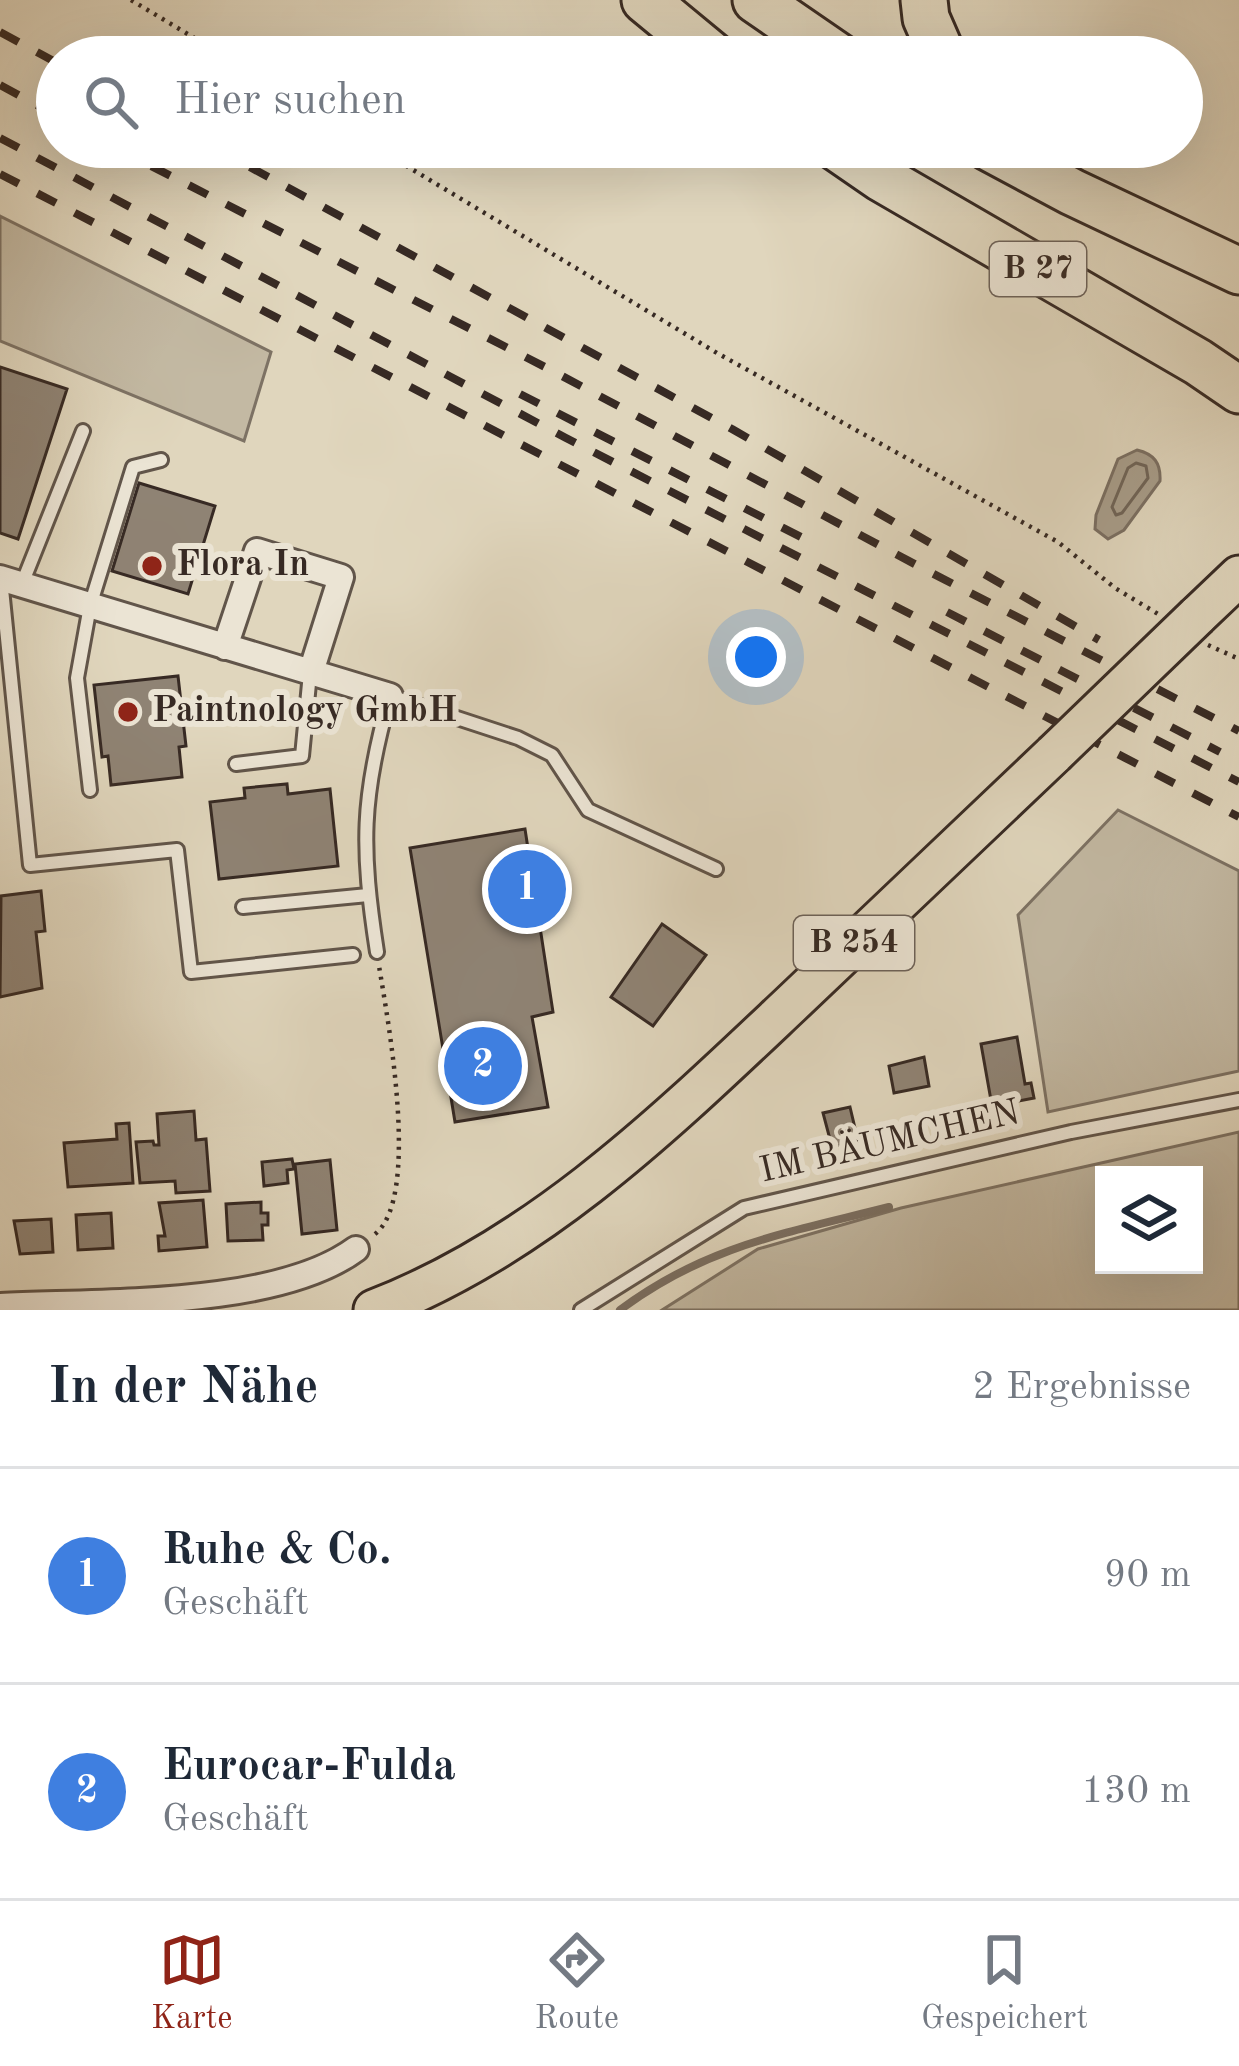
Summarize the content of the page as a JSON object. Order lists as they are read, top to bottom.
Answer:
{
  "streets": {
    "highway": ["B 27"],
    "main road": ["B 254"],
    "lane": ["IM BÄUMCHEN"]
  },
  "places": ["Flora In", "Paintnology GmbH"],
  "page": {
    "search": "Hier suchen",
    "pins": ["1", "2"],
    "heading": ["In der Nähe", "2 Ergebnisse"],
    "list": [
      {
        "mark": "1",
        "name": "Ruhe & Co.",
        "note": "Geschäft",
        "value": "90 m"
      },
      {
        "mark": "2",
        "name": "Eurocar-Fulda",
        "note": "Geschäft",
        "value": "130 m"
      }
    ],
    "nav": ["Karte", "Route", "Gespeichert"]
  }
}
